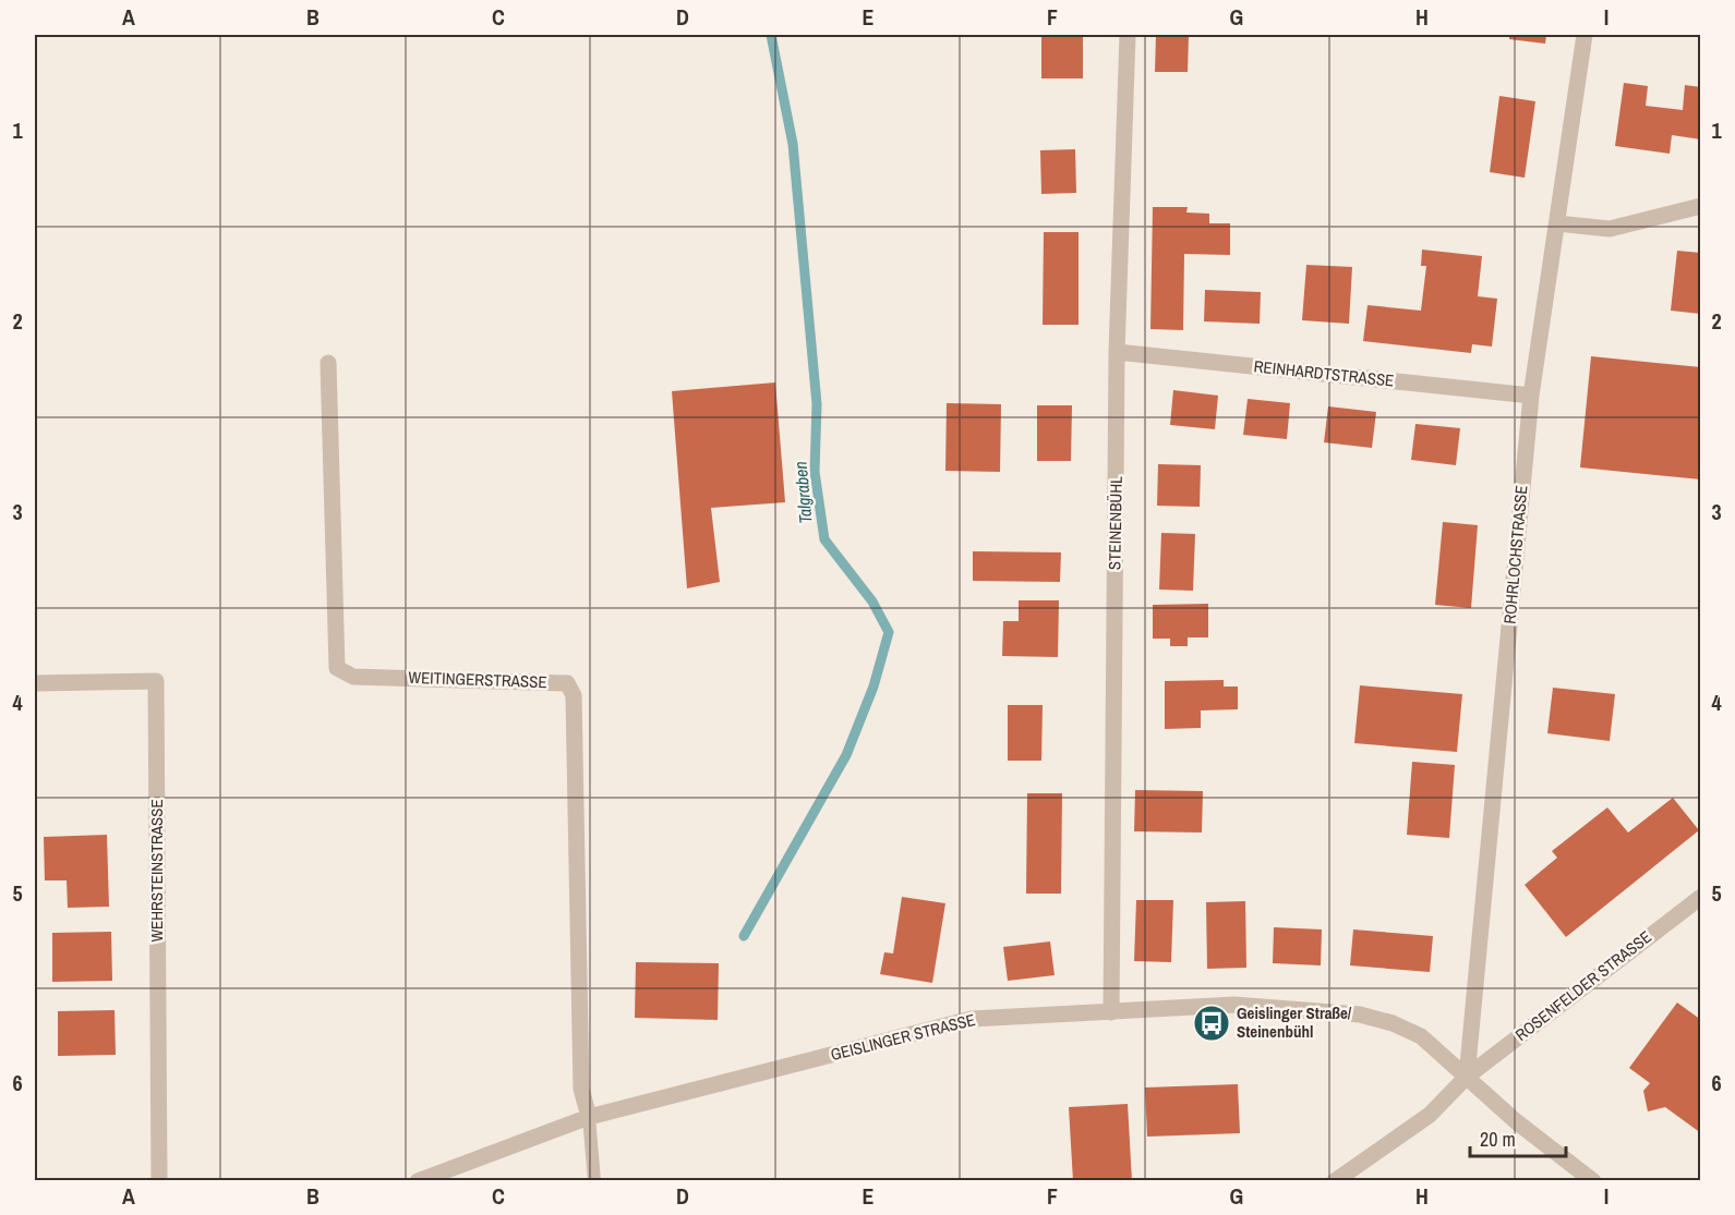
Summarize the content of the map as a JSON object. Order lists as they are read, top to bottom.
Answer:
{
  "streets": {
    "street": [
      "REINHARDTSTRASSE",
      "STEINENBÜHL",
      "ROHRLOCHSTRASSE",
      "WEITINGERSTRASSE",
      "WEHRSTEINSTRASSE",
      "ROSENFELDER STRASSE",
      "GEISLINGER STRASSE"
    ]
  },
  "crossings": [
    ["REINHARDTSTRASSE", "STEINENBÜHL"],
    ["REINHARDTSTRASSE", "ROHRLOCHSTRASSE"],
    ["STEINENBÜHL", "GEISLINGER STRASSE"],
    ["ROHRLOCHSTRASSE", "ROSENFELDER STRASSE"],
    ["ROHRLOCHSTRASSE", "GEISLINGER STRASSE"],
    ["WEITINGERSTRASSE", "GEISLINGER STRASSE"],
    ["ROSENFELDER STRASSE", "GEISLINGER STRASSE"]
  ],
  "water": ["Talgraben"],
  "places": {
    "bus stop": ["Geislinger Straße/ Steinenbühl"]
  },
  "scale_bar": "20 m",
  "grid": {
    "columns": [
      "A",
      "B",
      "C",
      "D",
      "E",
      "F",
      "G",
      "H",
      "I"
    ],
    "rows": [
      "1",
      "2",
      "3",
      "4",
      "5",
      "6"
    ]
  }
}
